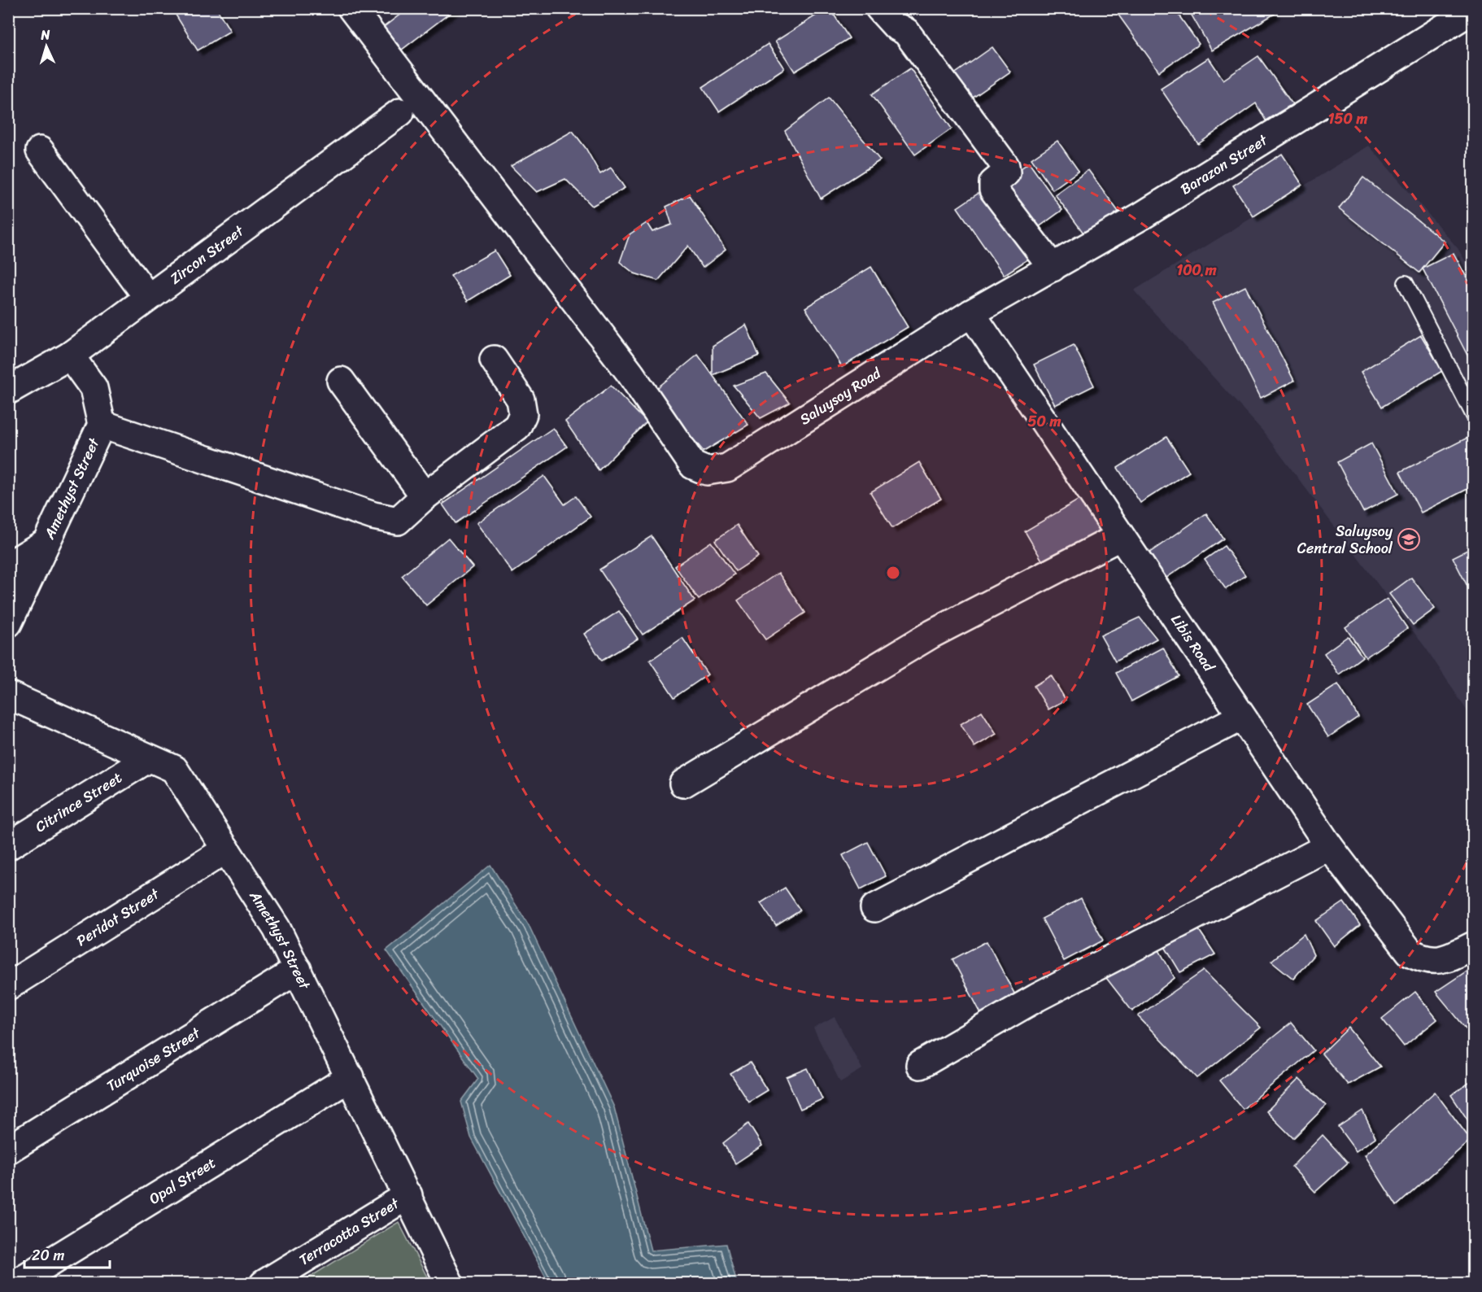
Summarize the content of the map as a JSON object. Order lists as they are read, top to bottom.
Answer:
{
  "streets": {
    "street": [
      "Barazon Street",
      "Zircon Street",
      "Saluysoy Road",
      "Amethyst Street",
      "Libis Road",
      "Citrince Street",
      "Peridot Street",
      "Turquoise Street",
      "Opal Street",
      "Terracotta Street"
    ]
  },
  "crossings": [
    ["Barazon Street", "Saluysoy Road"],
    ["Barazon Street", "Libis Road"],
    ["Zircon Street", "Amethyst Street"],
    ["Saluysoy Road", "Libis Road"],
    ["Amethyst Street", "Citrince Street"],
    ["Amethyst Street", "Peridot Street"],
    ["Amethyst Street", "Turquoise Street"],
    ["Amethyst Street", "Opal Street"],
    ["Amethyst Street", "Terracotta Street"]
  ],
  "places": {
    "school or university": ["Saluysoy Central School"]
  },
  "scale_bar": "20 m",
  "north": "top",
  "rings": ["150 m", "100 m", "50 m"]
}
